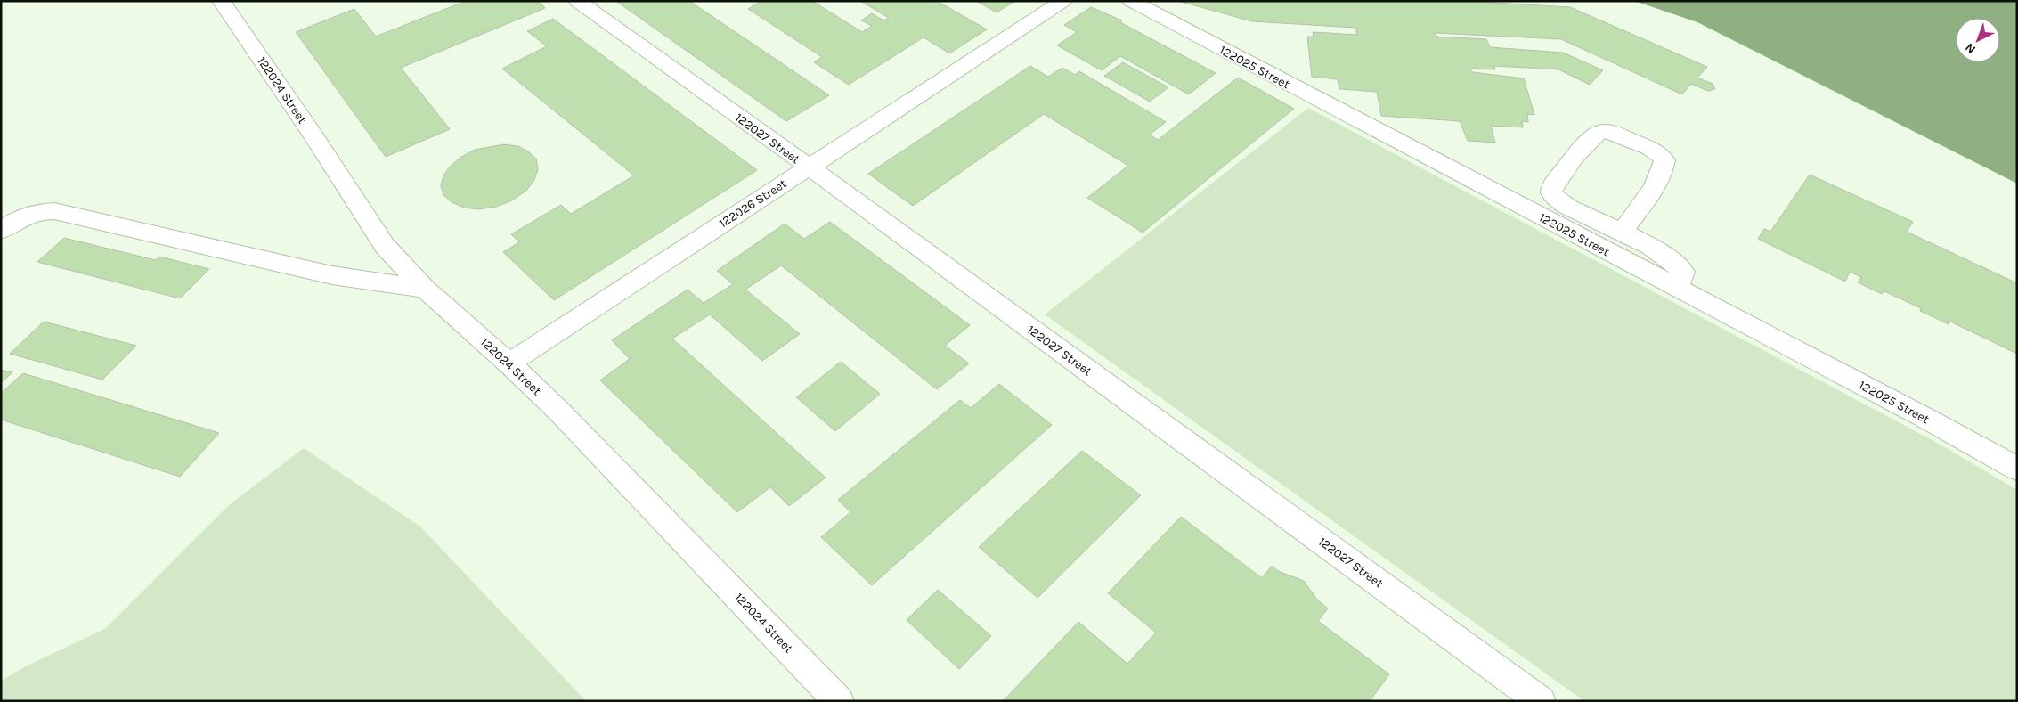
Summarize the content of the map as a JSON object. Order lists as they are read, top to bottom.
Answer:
{
  "streets": {
    "street": [
      "122025 Street",
      "122024 Street",
      "122027 Street",
      "122026 Street"
    ]
  },
  "crossings": [
    ["122024 Street", "122026 Street"],
    ["122027 Street", "122026 Street"]
  ],
  "north": "bottom left"
}
